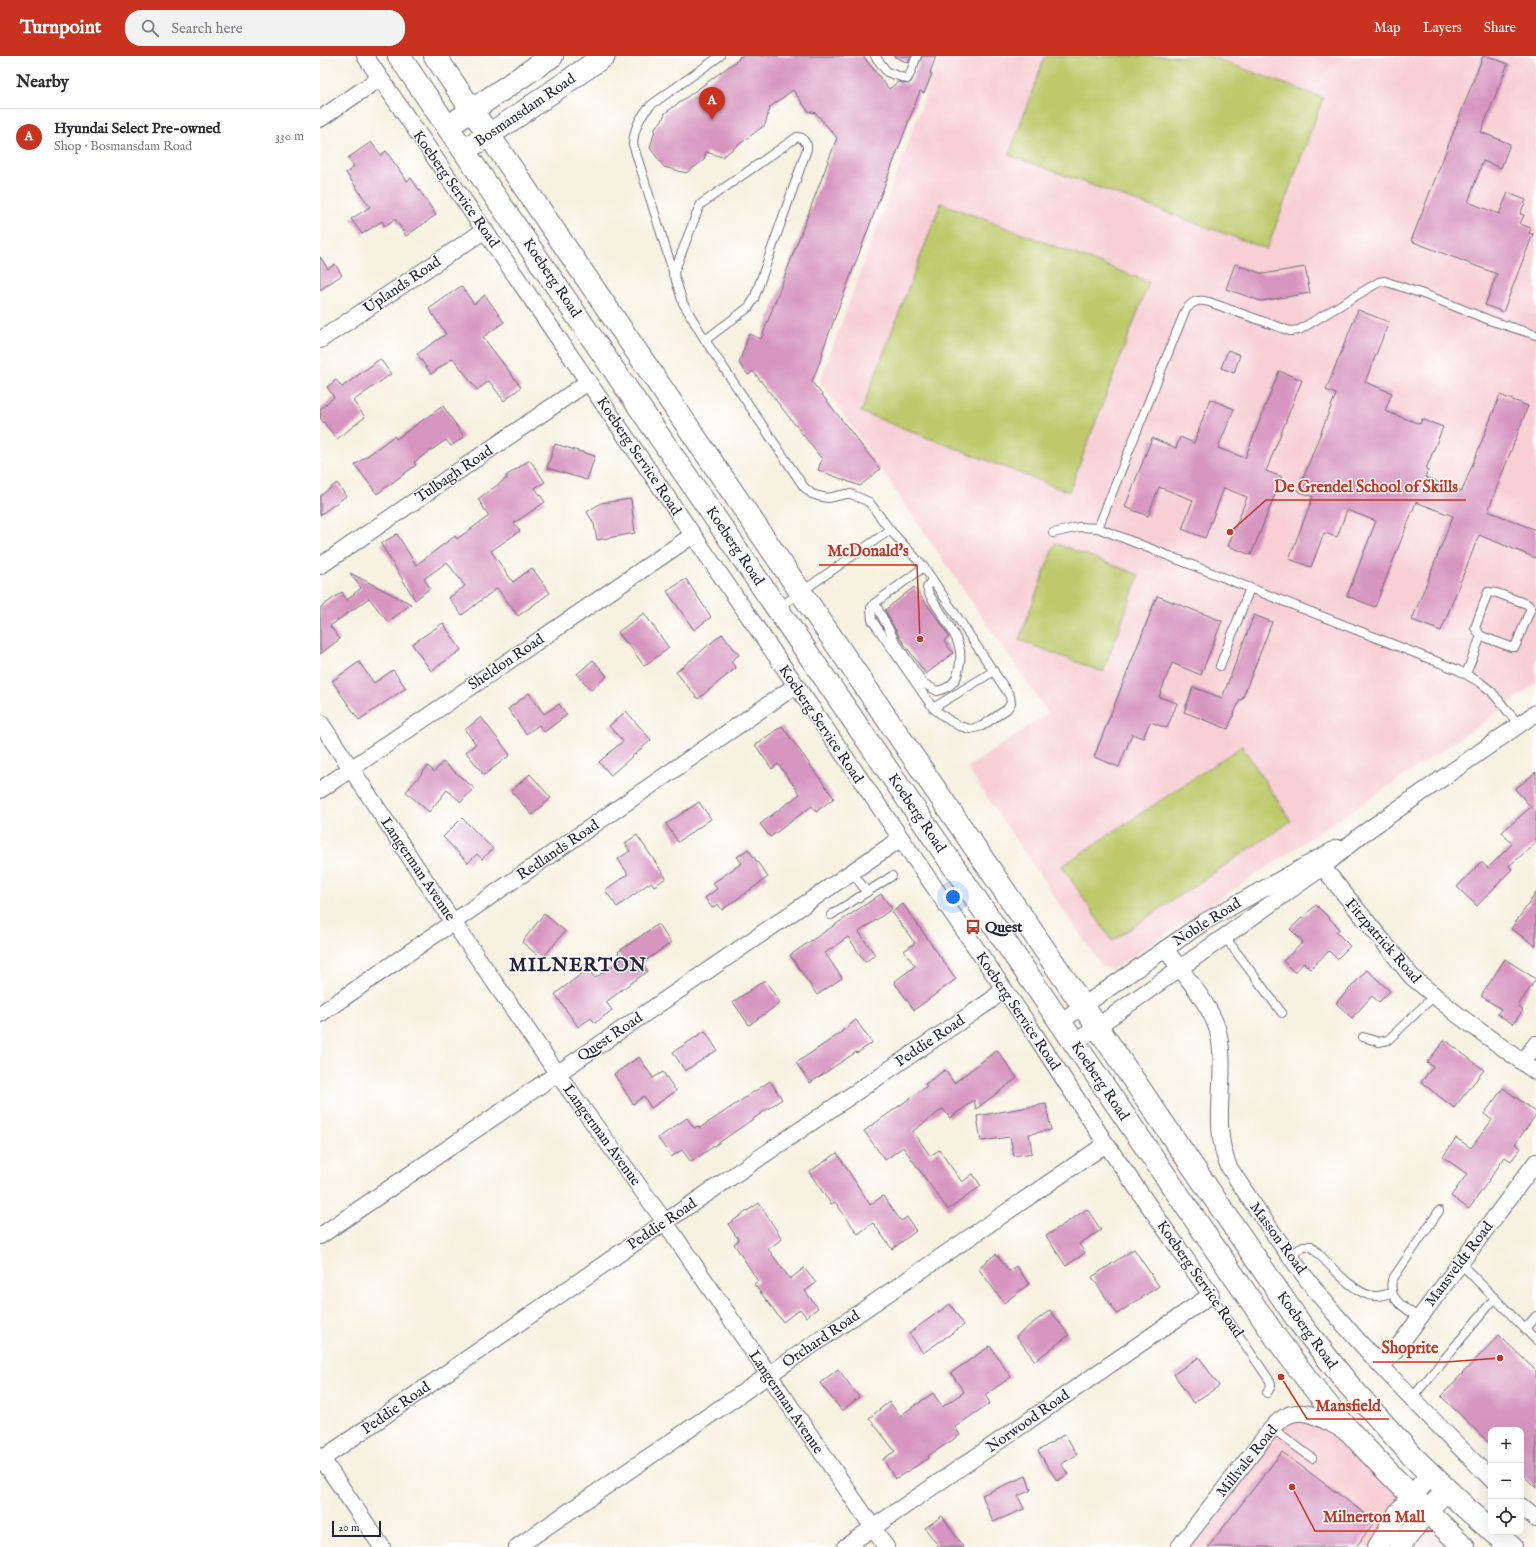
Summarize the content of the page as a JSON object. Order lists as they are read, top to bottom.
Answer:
{
  "streets": {
    "main road": ["Bosmansdam Road", "Koeberg Road"],
    "street": [
      "Koeberg Service Road",
      "Uplands Road",
      "Tulbagh Road",
      "Sheldon Road",
      "Redlands Road",
      "Langerman Avenue",
      "Noble Road",
      "Fitzpatrick Road",
      "Quest Road",
      "Peddie Road",
      "Masson Road",
      "Mansveldt Road",
      "Orchard Road",
      "Norwood Road",
      "Millvale Road"
    ]
  },
  "crossings": [
    ["Bosmansdam Road", "Koeberg Road"],
    ["Koeberg Service Road", "Uplands Road"],
    ["Koeberg Service Road", "Tulbagh Road"],
    ["Koeberg Service Road", "Sheldon Road"],
    ["Koeberg Service Road", "Redlands Road"],
    ["Koeberg Service Road", "Quest Road"],
    ["Koeberg Service Road", "Peddie Road"],
    ["Koeberg Service Road", "Orchard Road"],
    ["Koeberg Service Road", "Norwood Road"],
    ["Koeberg Road", "Noble Road"],
    ["Koeberg Road", "Millvale Road"],
    ["Sheldon Road", "Langerman Avenue"],
    ["Redlands Road", "Langerman Avenue"],
    ["Langerman Avenue", "Quest Road"],
    ["Langerman Avenue", "Peddie Road"],
    ["Langerman Avenue", "Orchard Road"],
    ["Langerman Avenue", "Norwood Road"],
    ["Noble Road", "Fitzpatrick Road"],
    ["Noble Road", "Masson Road"],
    ["Masson Road", "Mansveldt Road"]
  ],
  "districts": ["MILNERTON"],
  "places": {
    "other": [
      "De Grendel School of Skills",
      "McDonald's",
      "Shoprite",
      "Mansfield",
      "Milnerton Mall"
    ],
    "bus stop": ["Quest"]
  },
  "scale_bar": "20 m",
  "page": {
    "header": "Turnpoint",
    "search": "Search here",
    "nav": ["Map", "Layers", "Share"],
    "heading": "Nearby",
    "pins": "A",
    "list": [
      {
        "mark": "A",
        "name": "Hyundai Select Pre-owned",
        "note": "Shop · Bosmansdam Road",
        "value": "330 m"
      }
    ],
    "map_buttons": ["+", "−"],
    "scale": "20 m"
  }
}
